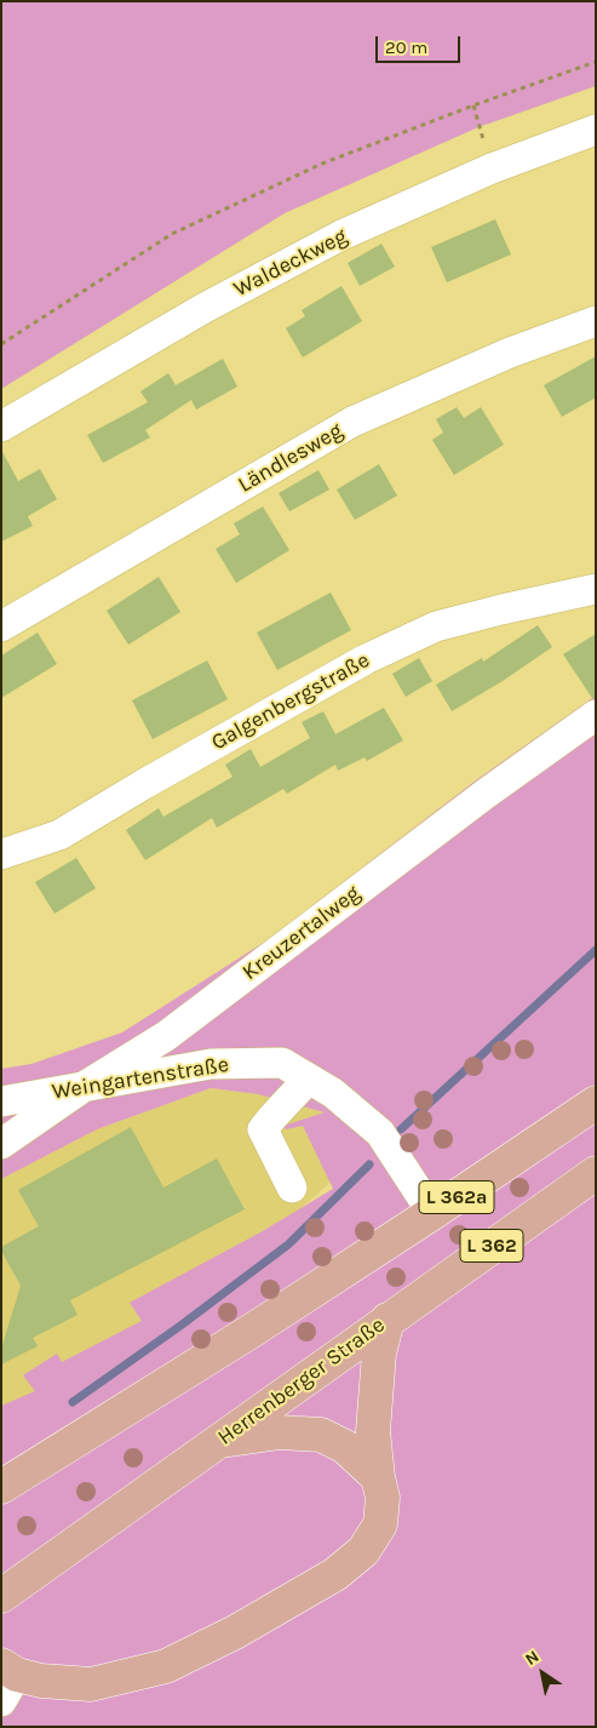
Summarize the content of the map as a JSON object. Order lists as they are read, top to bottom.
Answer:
{
  "streets": {
    "main road": ["L 362a", "L 362", "Herrenberger Straße"],
    "street": [
      "Waldeckweg",
      "Ländlesweg",
      "Galgenbergstraße",
      "Kreuzertalweg",
      "Weingartenstraße"
    ]
  },
  "crossings": [
    ["Kreuzertalweg", "Weingartenstraße"],
    ["Weingartenstraße", "L 362a"]
  ],
  "scale_bar": "20 m",
  "north": "top left"
}
